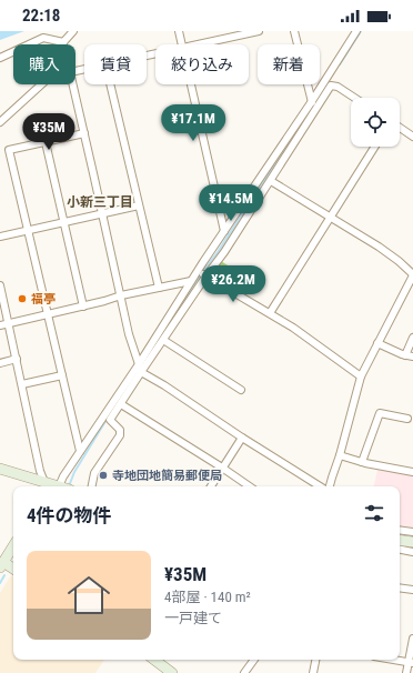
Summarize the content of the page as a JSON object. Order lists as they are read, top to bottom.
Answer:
{
  "districts": ["小新三丁目"],
  "places": ["福亭", "寺地団地簡易郵便局"],
  "page": {
    "status": "22:18",
    "chip": [
      "購入",
      "賃貸",
      "絞り込み",
      "新着"
    ],
    "price": [
      "¥17.1M",
      "¥35M",
      "¥14.5M",
      "¥26.2M"
    ],
    "heading": "4件の物件",
    "list": [
      {
        "name": "¥35M",
        "note": "4部屋 · 140 m² · 一戸建て"
      }
    ]
  }
}
